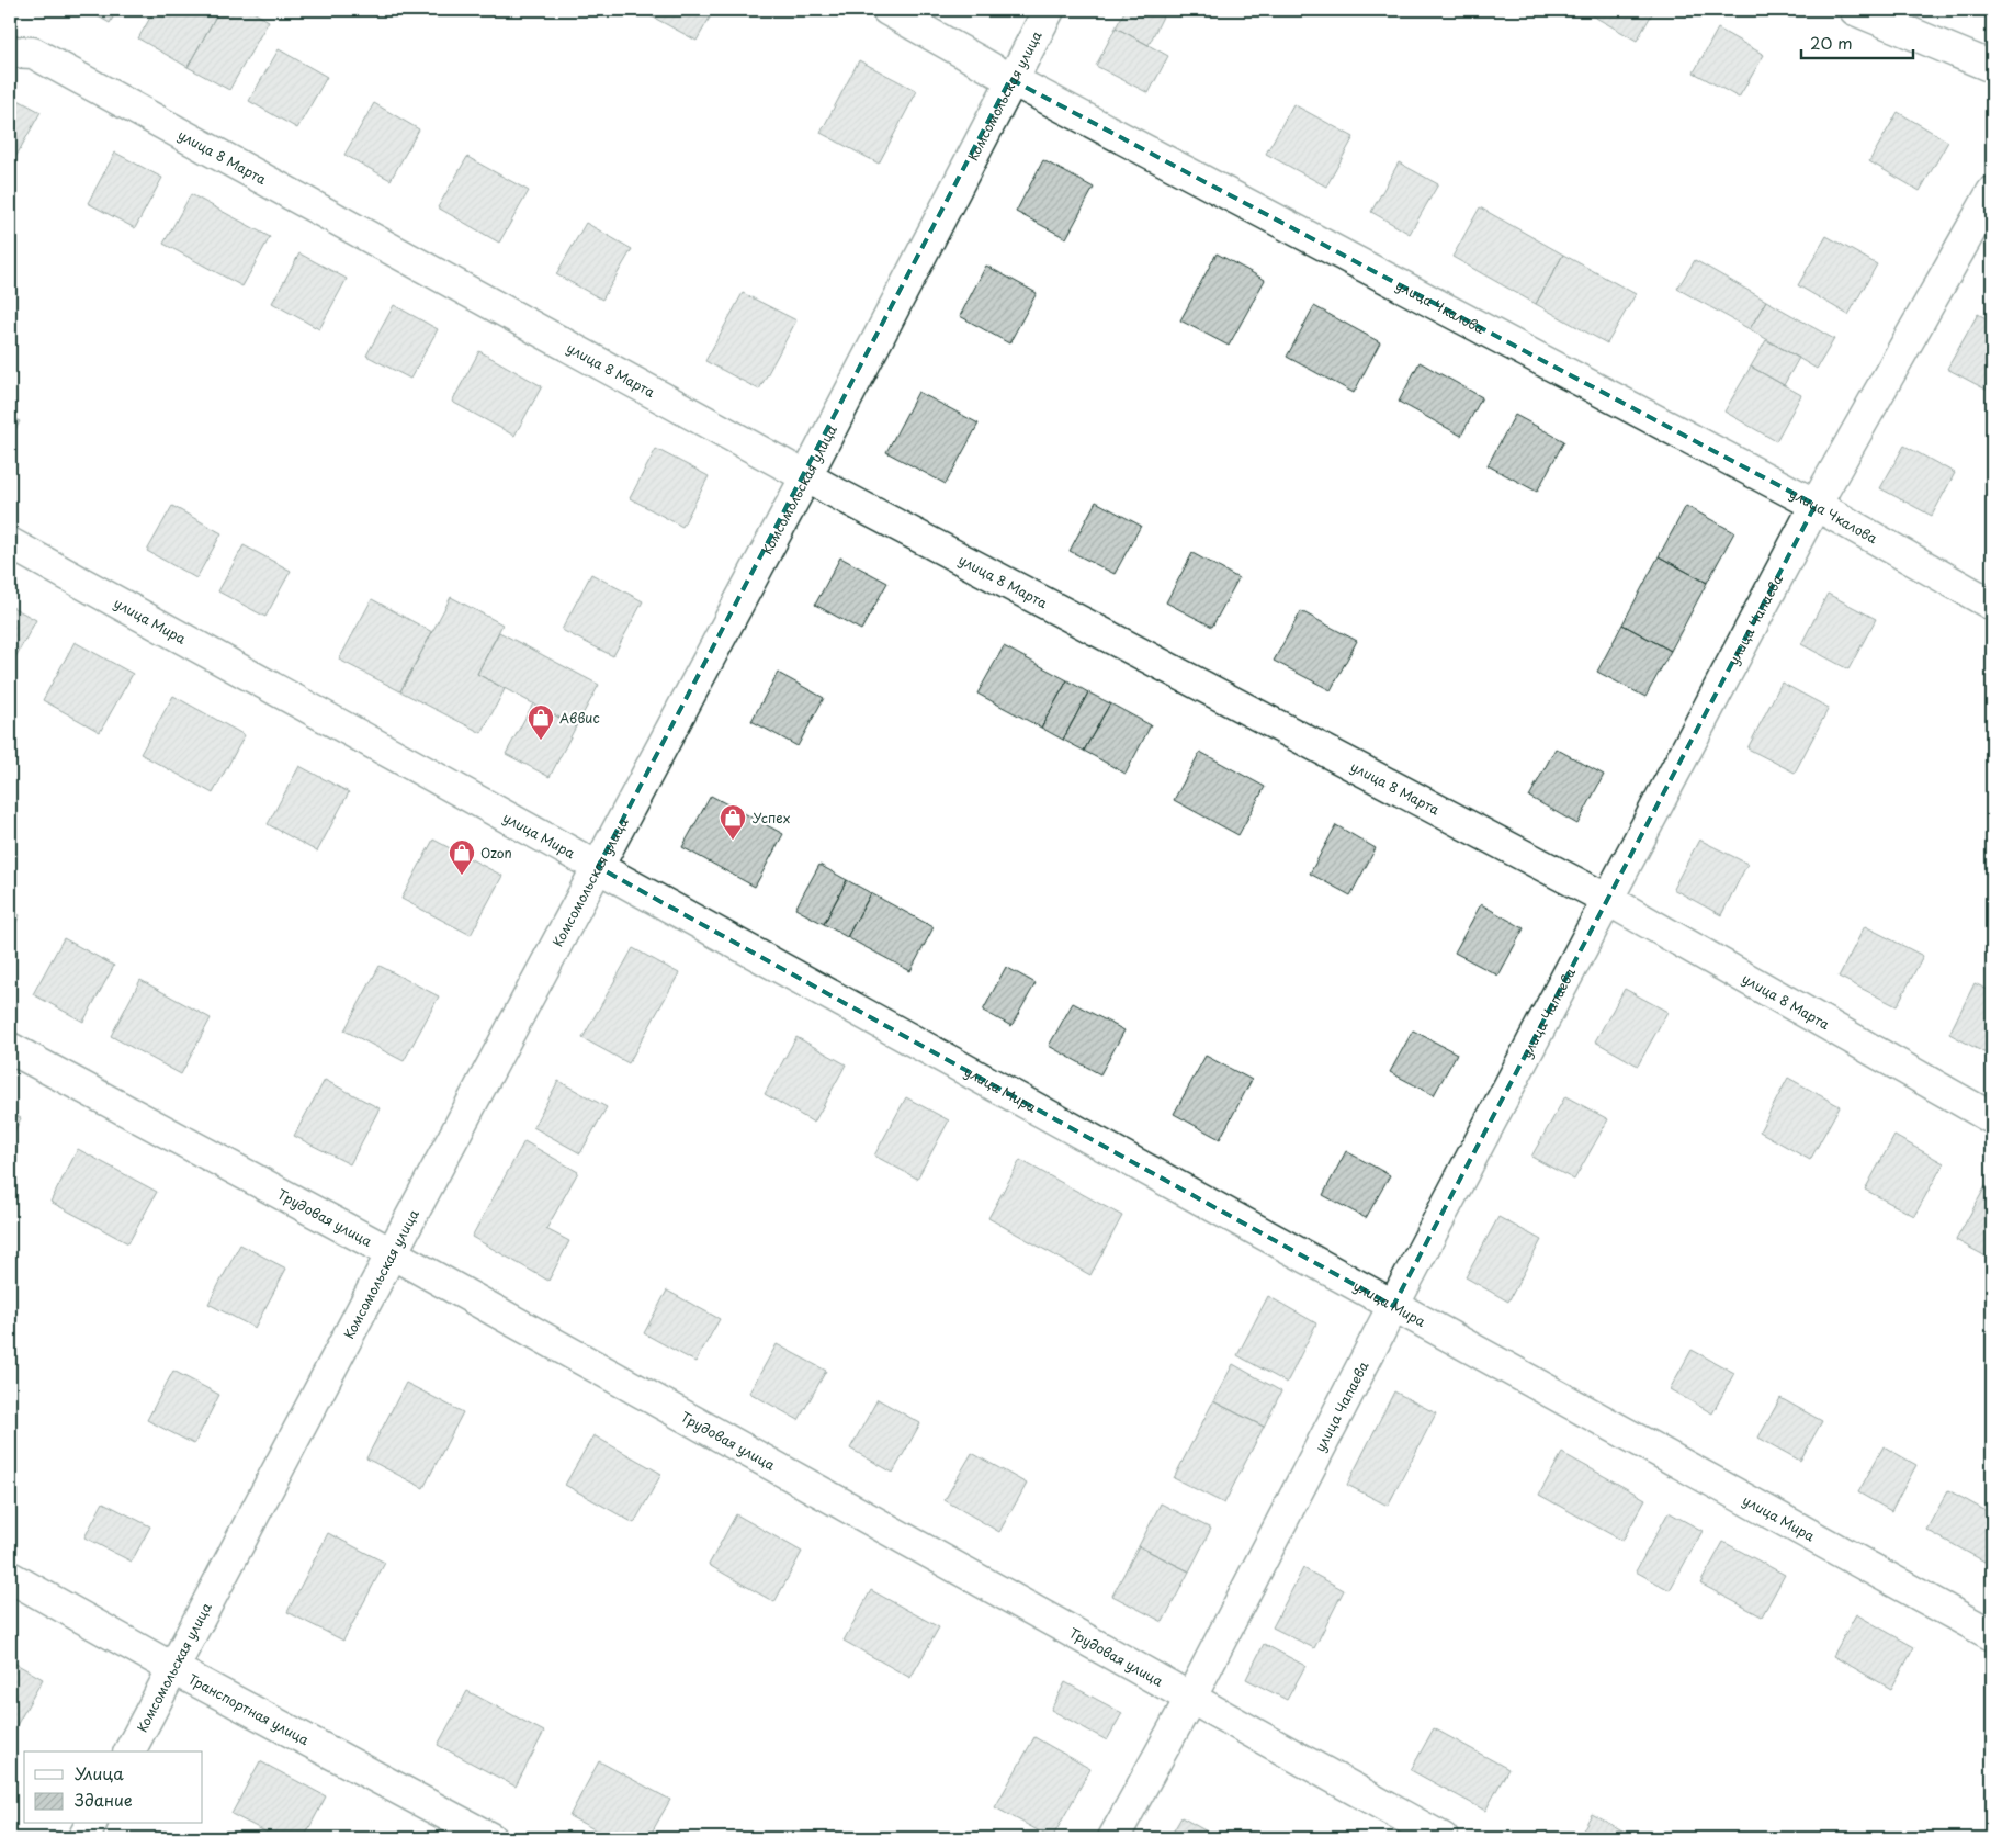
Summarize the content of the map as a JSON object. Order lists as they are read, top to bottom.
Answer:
{
  "streets": {
    "street": [
      "Комсомольская улица",
      "улица 8 Марта",
      "улица Чкалова",
      "улица Чапаева",
      "улица Мира",
      "Трудовая улица",
      "Транспортная улица"
    ]
  },
  "crossings": [
    ["Комсомольская улица", "улица 8 Марта"],
    ["Комсомольская улица", "улица Чкалова"],
    ["Комсомольская улица", "улица Мира"],
    ["Комсомольская улица", "Трудовая улица"],
    ["Комсомольская улица", "Транспортная улица"],
    ["улица 8 Марта", "улица Чапаева"],
    ["улица Чкалова", "улица Чапаева"],
    ["улица Чапаева", "улица Мира"],
    ["улица Чапаева", "Трудовая улица"]
  ],
  "places": {
    "shop": ["Аввис", "Успех", "Ozon"]
  },
  "legend": ["Улица", "Здание"],
  "scale_bar": "20 m"
}
